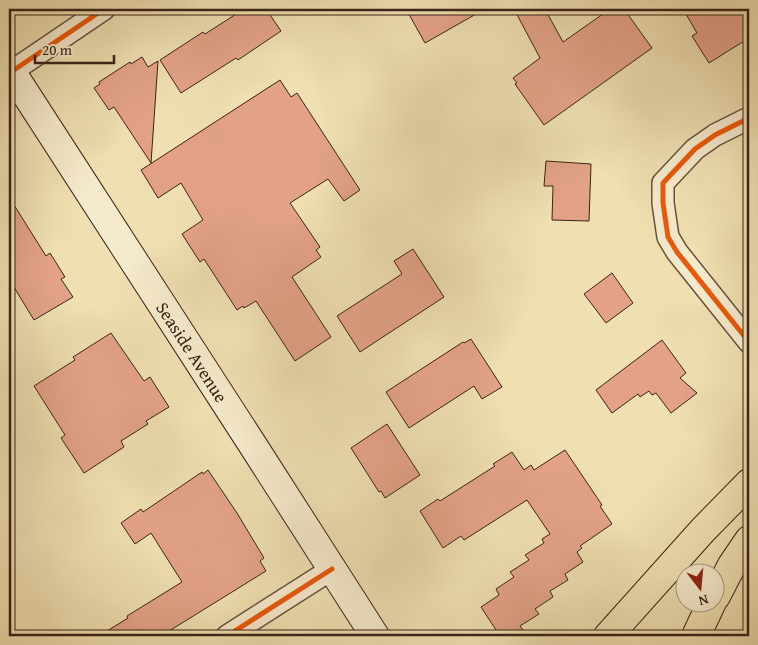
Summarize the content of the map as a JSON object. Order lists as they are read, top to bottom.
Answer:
{
  "streets": {
    "main road": ["Seaside Avenue"]
  },
  "scale_bar": "20 m",
  "north": "bottom"
}
